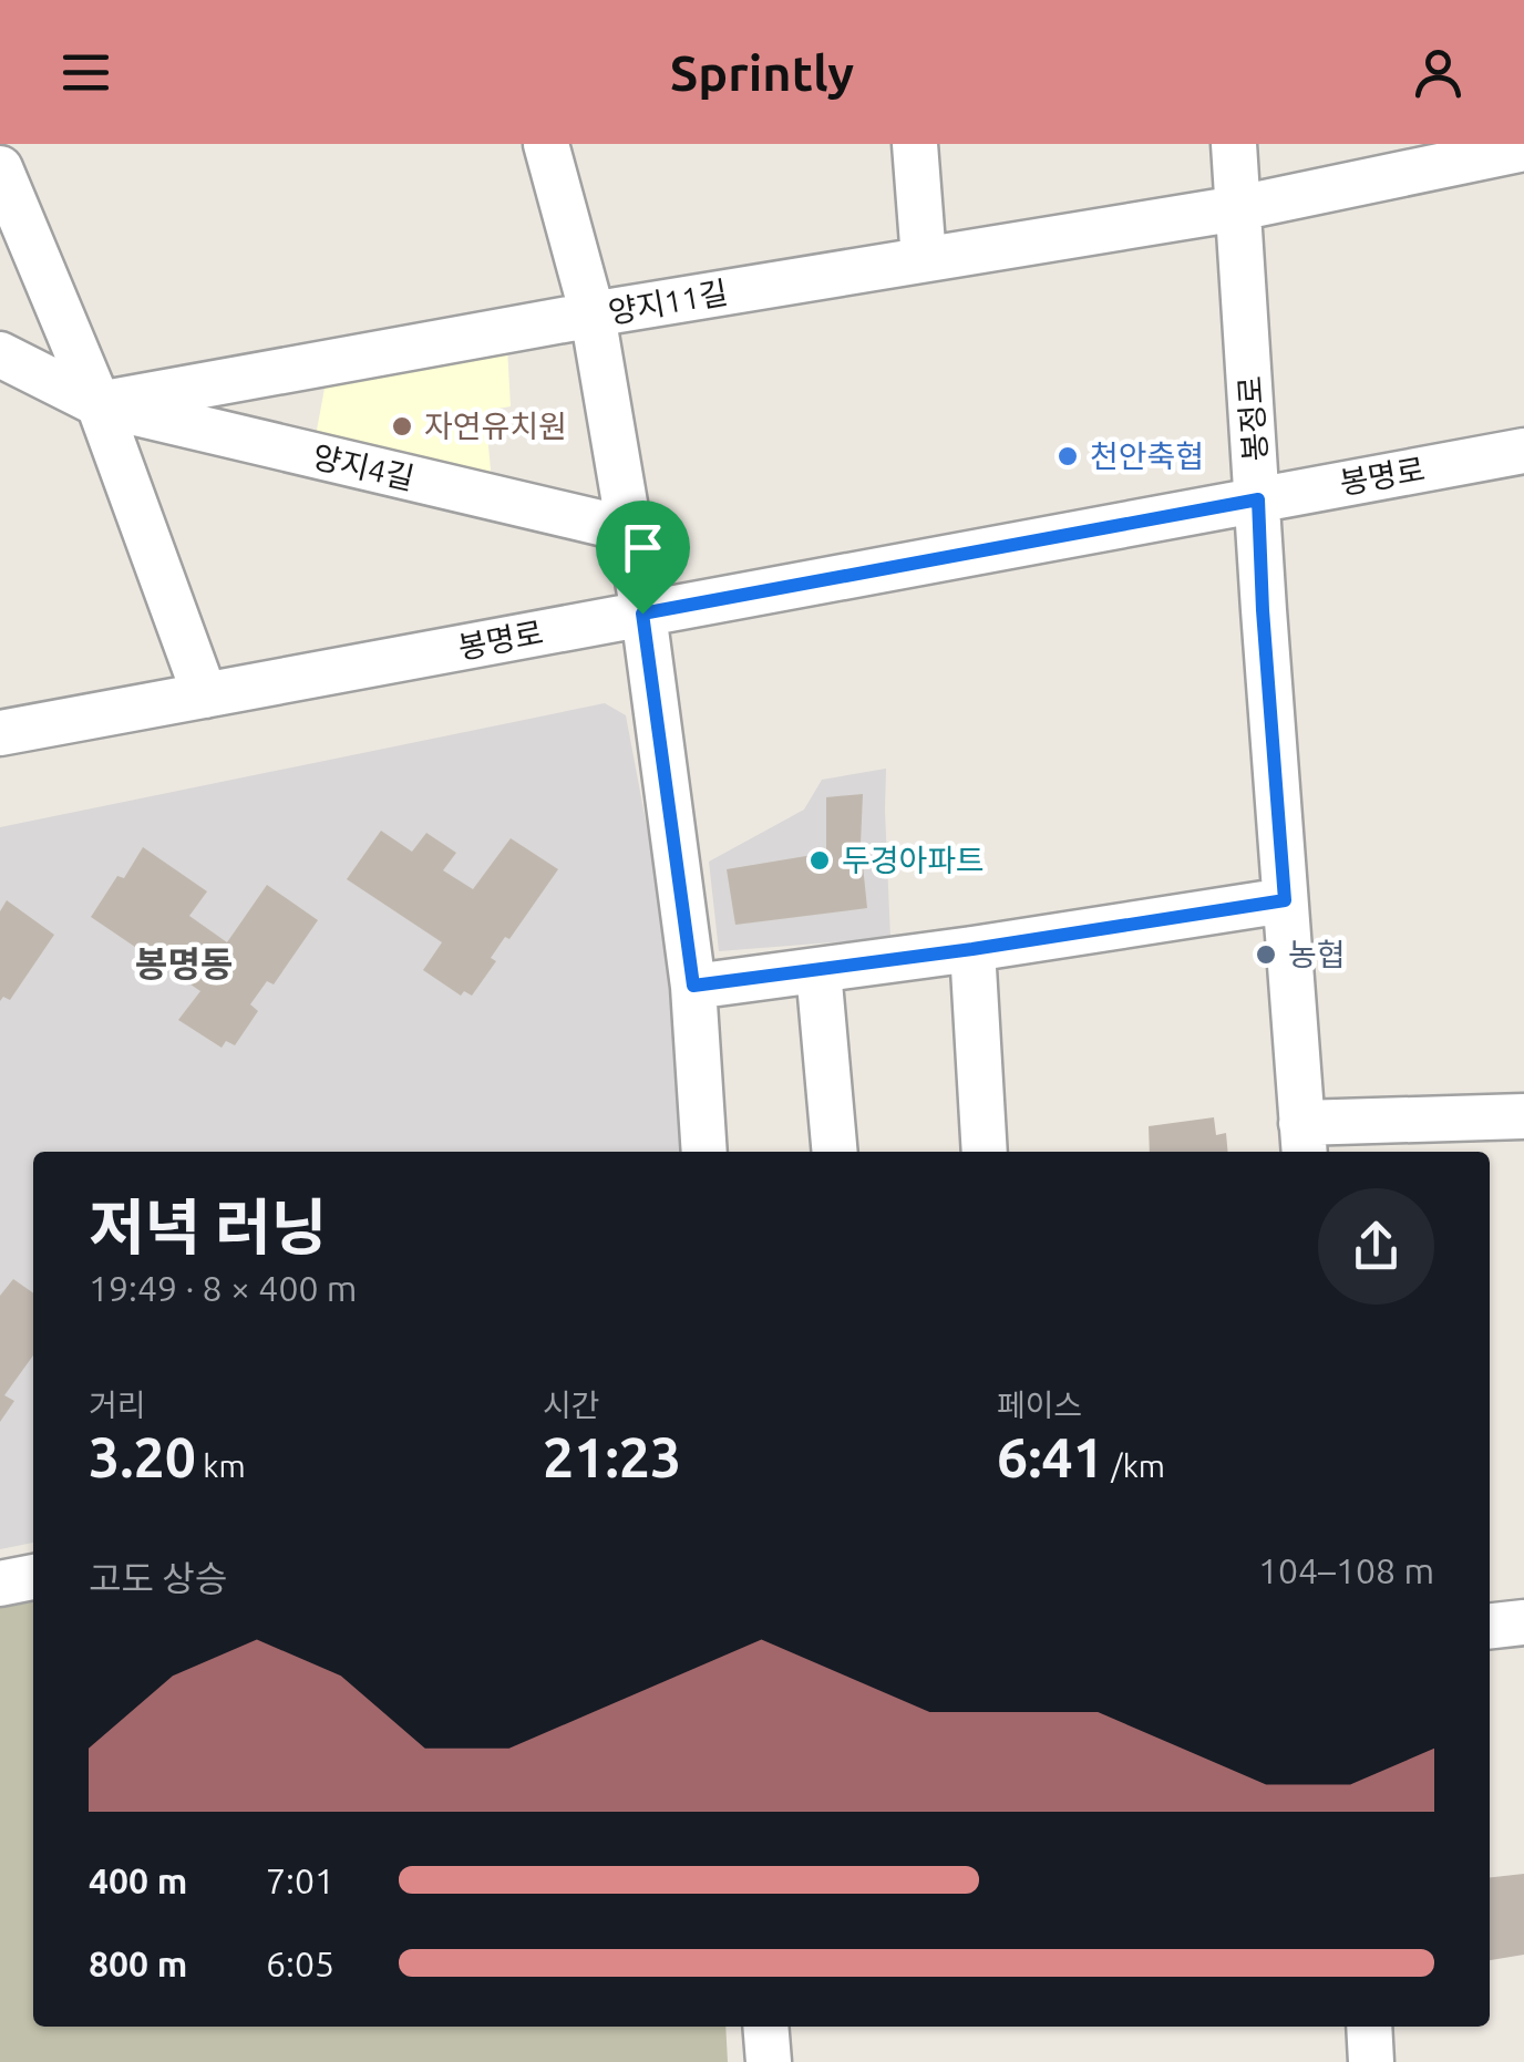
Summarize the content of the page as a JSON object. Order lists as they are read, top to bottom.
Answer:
{
  "streets": {
    "street": [
      "양지11길",
      "봉정로",
      "양지4길",
      "봉명로"
    ]
  },
  "crossings": [
    ["양지11길", "봉정로"],
    ["양지11길", "양지4길"],
    ["봉정로", "봉명로"]
  ],
  "districts": ["봉명동"],
  "places": [
    "자연유치원",
    "천안축협",
    "두경아파트",
    "농협"
  ],
  "page": {
    "header": "Sprintly",
    "heading": ["저녁 러닝", "19:49 · 8 × 400 m"],
    "stats": [
      ["거리", "3.20 km"],
      ["시간", "21:23"],
      ["페이스", "6:41 /km"]
    ],
    "chart": ["고도 상승", "104–108 m"],
    "list": [
      {
        "name": "400 m",
        "note": "7:01"
      },
      {
        "name": "800 m",
        "note": "6:05"
      }
    ]
  }
}
